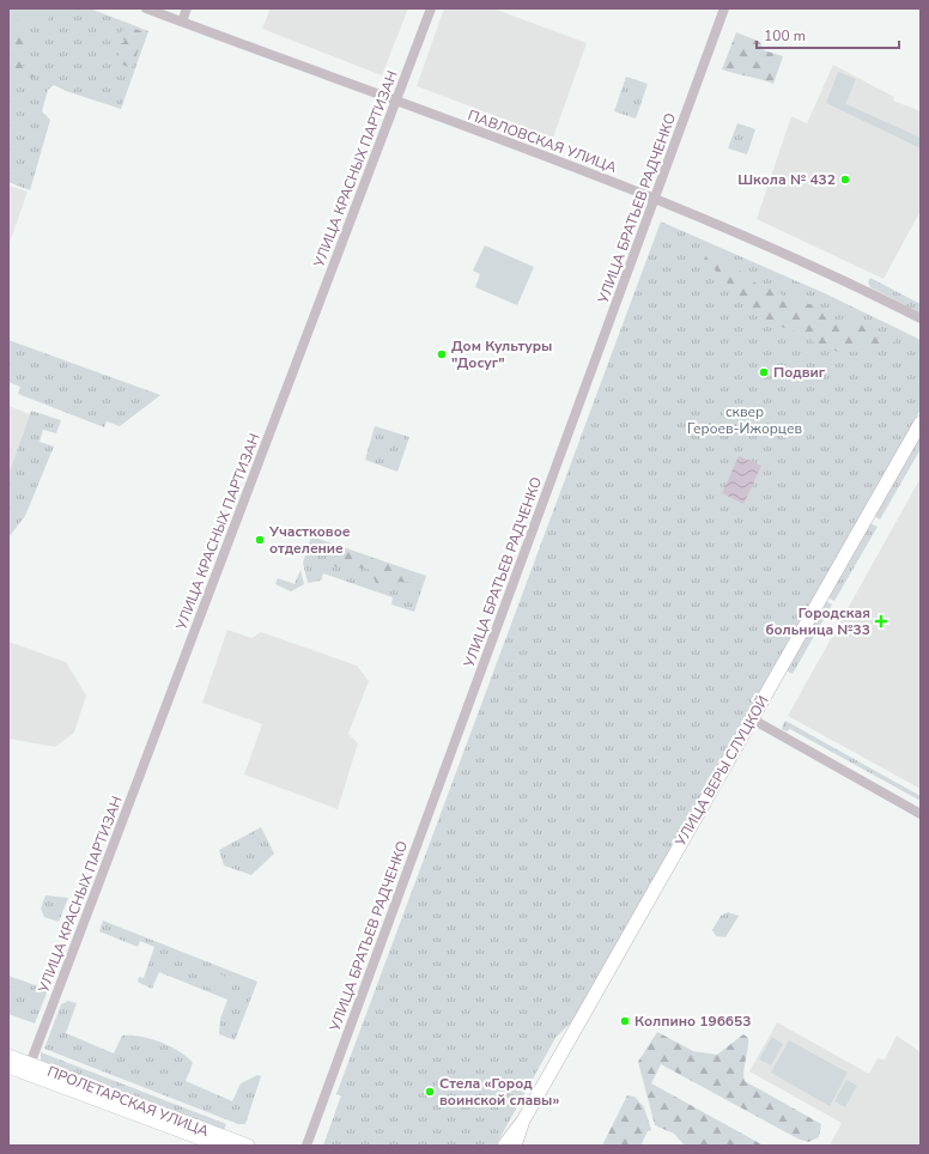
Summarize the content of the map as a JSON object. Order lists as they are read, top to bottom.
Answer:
{
  "streets": {
    "street": [
      "ПАВЛОВСКАЯ УЛИЦА",
      "УЛИЦА КРАСНЫХ ПАРТИЗАН",
      "УЛИЦА БРАТЬЕВ РАДЧЕНКО",
      "УЛИЦА ВЕРЫ СЛУЦКОЙ",
      "ПРОЛЕТАРСКАЯ УЛИЦА"
    ]
  },
  "crossings": [
    ["ПАВЛОВСКАЯ УЛИЦА", "УЛИЦА КРАСНЫХ ПАРТИЗАН"],
    ["ПАВЛОВСКАЯ УЛИЦА", "УЛИЦА БРАТЬЕВ РАДЧЕНКО"],
    ["УЛИЦА КРАСНЫХ ПАРТИЗАН", "ПРОЛЕТАРСКАЯ УЛИЦА"]
  ],
  "parks": ["сквер Героев-Ижорцев"],
  "places": {
    "other": [
      "Школа № 432",
      "Дом Культуры \"Досуг\"",
      "Подвиг",
      "Участковое отделение",
      "Колпино 196653",
      "Стела «Город воинской славы»"
    ],
    "health": ["Городская больница №33"]
  },
  "scale_bar": "100 m"
}
